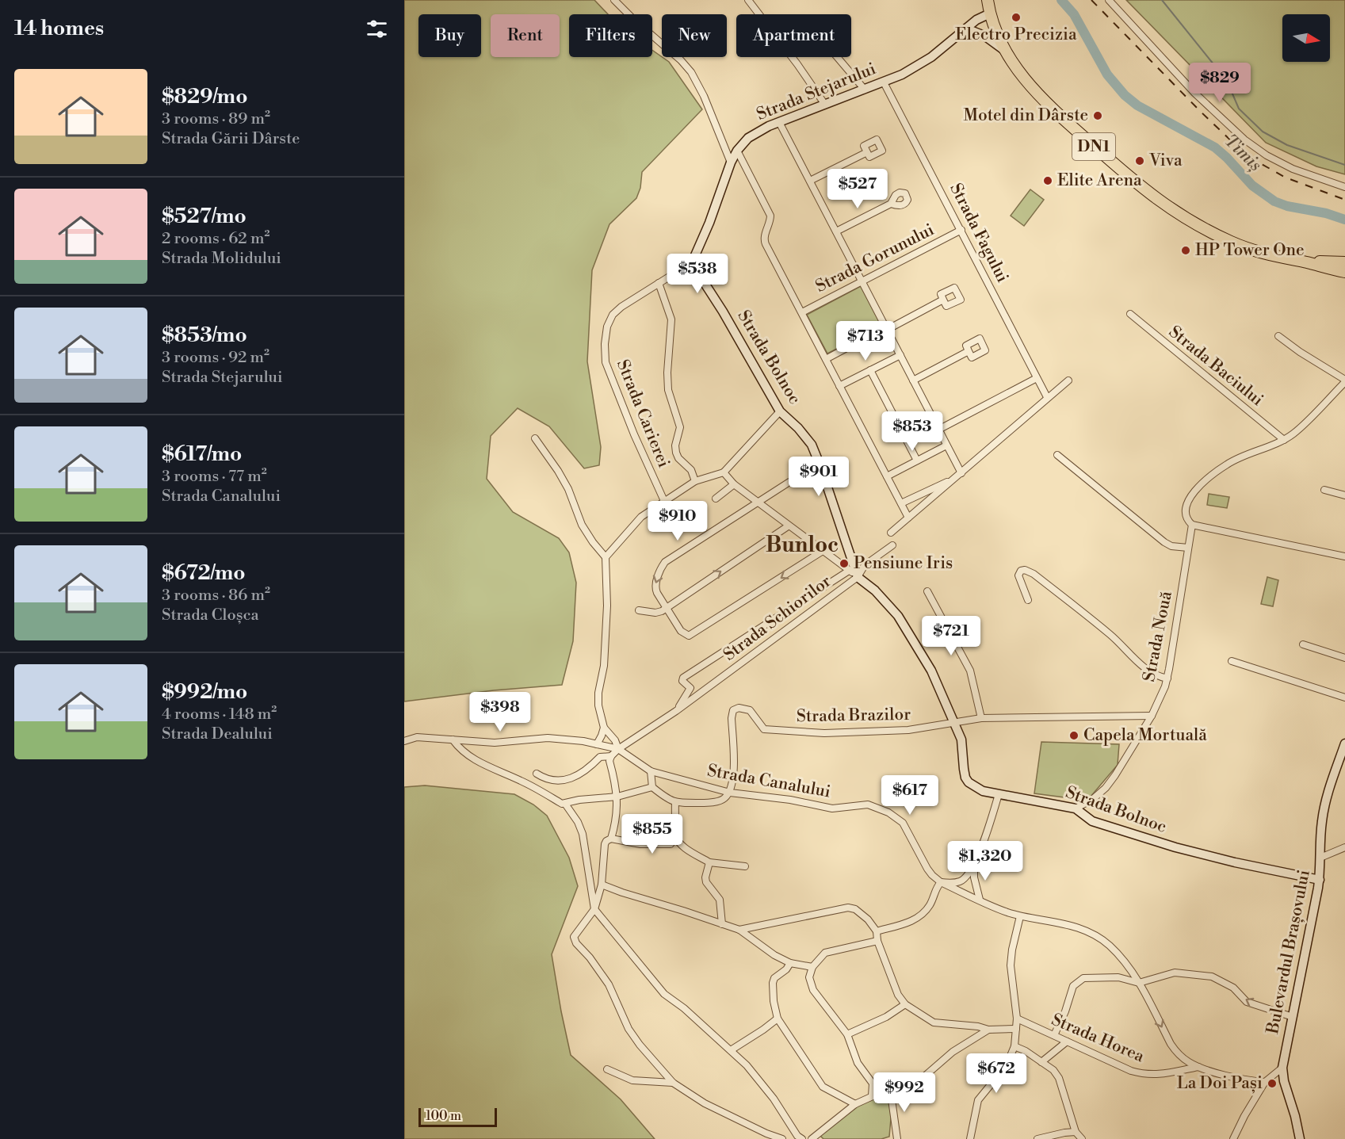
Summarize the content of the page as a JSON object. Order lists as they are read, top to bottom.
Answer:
{
  "streets": {
    "highway": ["DN1"],
    "street": [
      "Strada Stejarului",
      "Strada Fagului",
      "Strada Gorunului",
      "Strada Bolnoc",
      "Strada Baciului",
      "Strada Carierei",
      "Strada Schiorilor",
      "Strada Nouă",
      "Strada Brazilor",
      "Strada Canalului",
      "Bulevardul Brașovului",
      "Strada Horea"
    ]
  },
  "crossings": [
    ["Strada Stejarului", "DN1"],
    ["Strada Stejarului", "Strada Fagului"],
    ["Strada Fagului", "Strada Gorunului"],
    ["Strada Bolnoc", "Strada Carierei"],
    ["Strada Bolnoc", "Strada Schiorilor"],
    ["Strada Bolnoc", "Strada Nouă"],
    ["Strada Bolnoc", "Strada Brazilor"],
    ["Strada Bolnoc", "Bulevardul Brașovului"],
    ["Strada Baciului", "Strada Nouă"],
    ["Strada Schiorilor", "Strada Canalului"],
    ["Strada Nouă", "Strada Brazilor"],
    ["Strada Brazilor", "Strada Canalului"],
    ["Strada Canalului", "Strada Horea"]
  ],
  "districts": ["Bunloc"],
  "water": ["Timiș"],
  "places": [
    "Electro Precizia",
    "Motel din Dârste",
    "Viva",
    "Elite Arena",
    "HP Tower One",
    "Pensiune Iris",
    "Capela Mortuală",
    "La Doi Pași"
  ],
  "scale_bar": "100 m",
  "north": "right",
  "page": {
    "heading": "14 homes",
    "chip": [
      "Buy",
      "Rent",
      "Filters",
      "New",
      "Apartment"
    ],
    "list": [
      {
        "name": "$829/mo",
        "note": "3 rooms · 89 m² · Strada Gării Dârste"
      },
      {
        "name": "$527/mo",
        "note": "2 rooms · 62 m² · Strada Molidului"
      },
      {
        "name": "$853/mo",
        "note": "3 rooms · 92 m² · Strada Stejarului"
      },
      {
        "name": "$617/mo",
        "note": "3 rooms · 77 m² · Strada Canalului"
      },
      {
        "name": "$672/mo",
        "note": "3 rooms · 86 m² · Strada Cloșca"
      },
      {
        "name": "$992/mo",
        "note": "4 rooms · 148 m² · Strada Dealului"
      }
    ],
    "price": [
      "$829",
      "$527",
      "$538",
      "$713",
      "$853",
      "$901",
      "$910",
      "$721",
      "$398",
      "$617",
      "$855",
      "$1,320",
      "$672",
      "$992"
    ],
    "scale": "100 m"
  }
}
